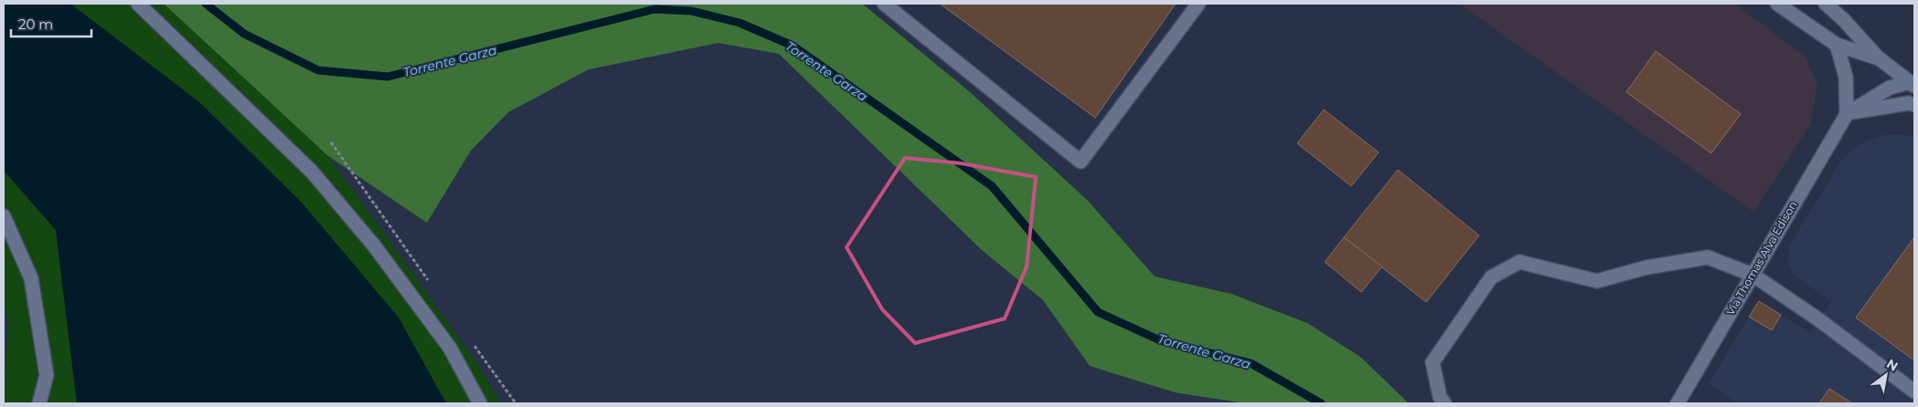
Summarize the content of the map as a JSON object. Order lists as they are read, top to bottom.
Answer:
{
  "streets": {
    "street": ["Via Thomas Alva Edison"]
  },
  "water": ["Torrente Garza"],
  "scale_bar": "20 m",
  "north": "top right"
}
